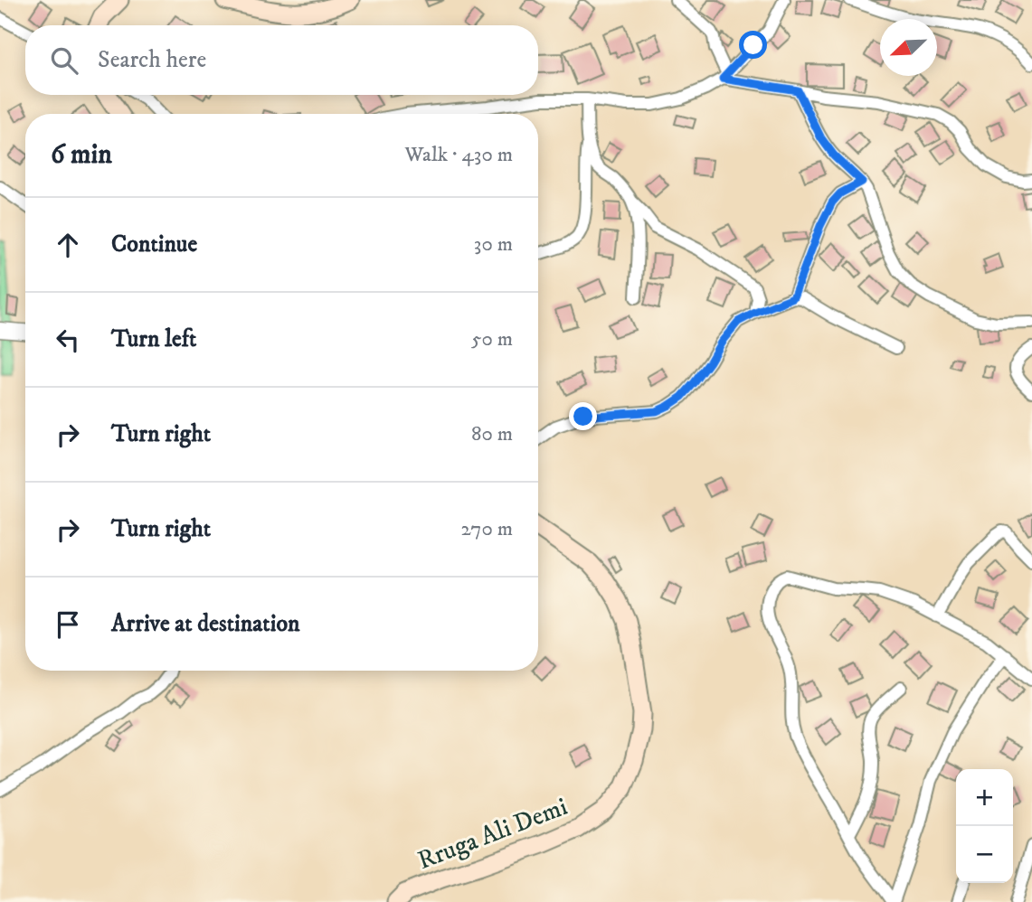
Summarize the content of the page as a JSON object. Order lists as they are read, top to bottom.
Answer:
{
  "streets": {
    "main road": ["Rruga Ali Demi"]
  },
  "north": "bottom left",
  "page": {
    "search": "Search here",
    "heading": ["6 min", "Walk · 430 m"],
    "list": [
      ["Continue", "30 m"],
      ["Turn left", "50 m"],
      ["Turn right", "80 m"],
      ["Turn right", "270 m"],
      "Arrive at destination"
    ],
    "map_buttons": ["+", "−"]
  }
}
